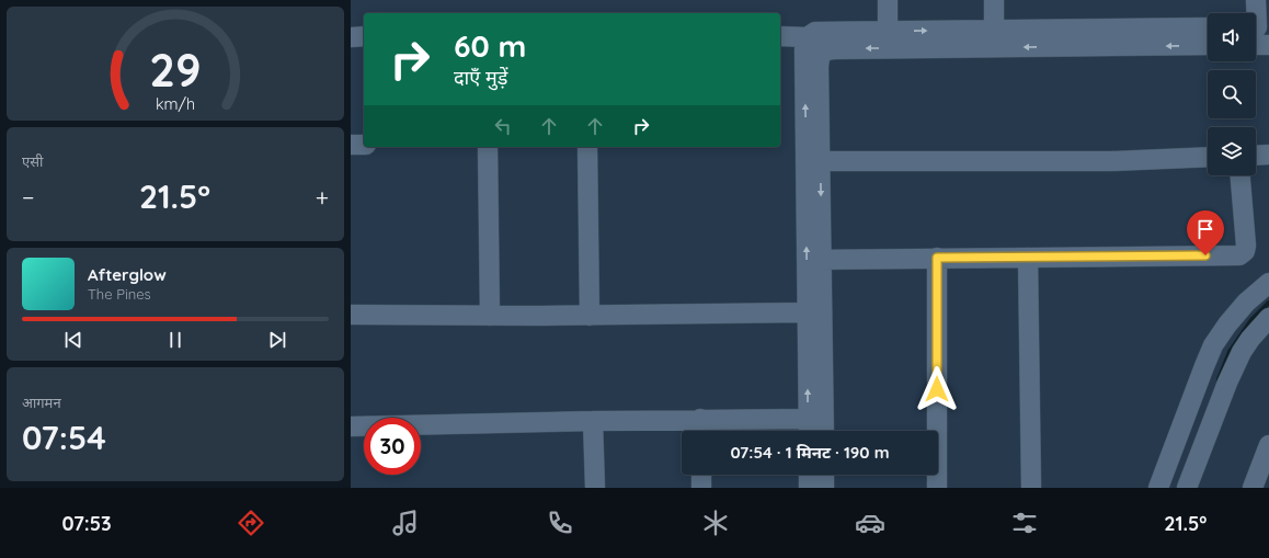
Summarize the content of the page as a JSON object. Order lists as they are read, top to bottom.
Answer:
{
  "page": {
    "turn": ["60 m", "दाएँ मुड़ें"],
    "tile": [
      "एसी",
      ["आगमन", "07:54"]
    ],
    "heat": ["−", "21.5°", "+"],
    "song": ["Afterglow", "The Pines"],
    "limit": "30",
    "trip": "07:54 · 1 मिनट · 190 m",
    "tabs": ["07:53", "21.5°"],
    "gauge": ["29", "km/h"]
  }
}
